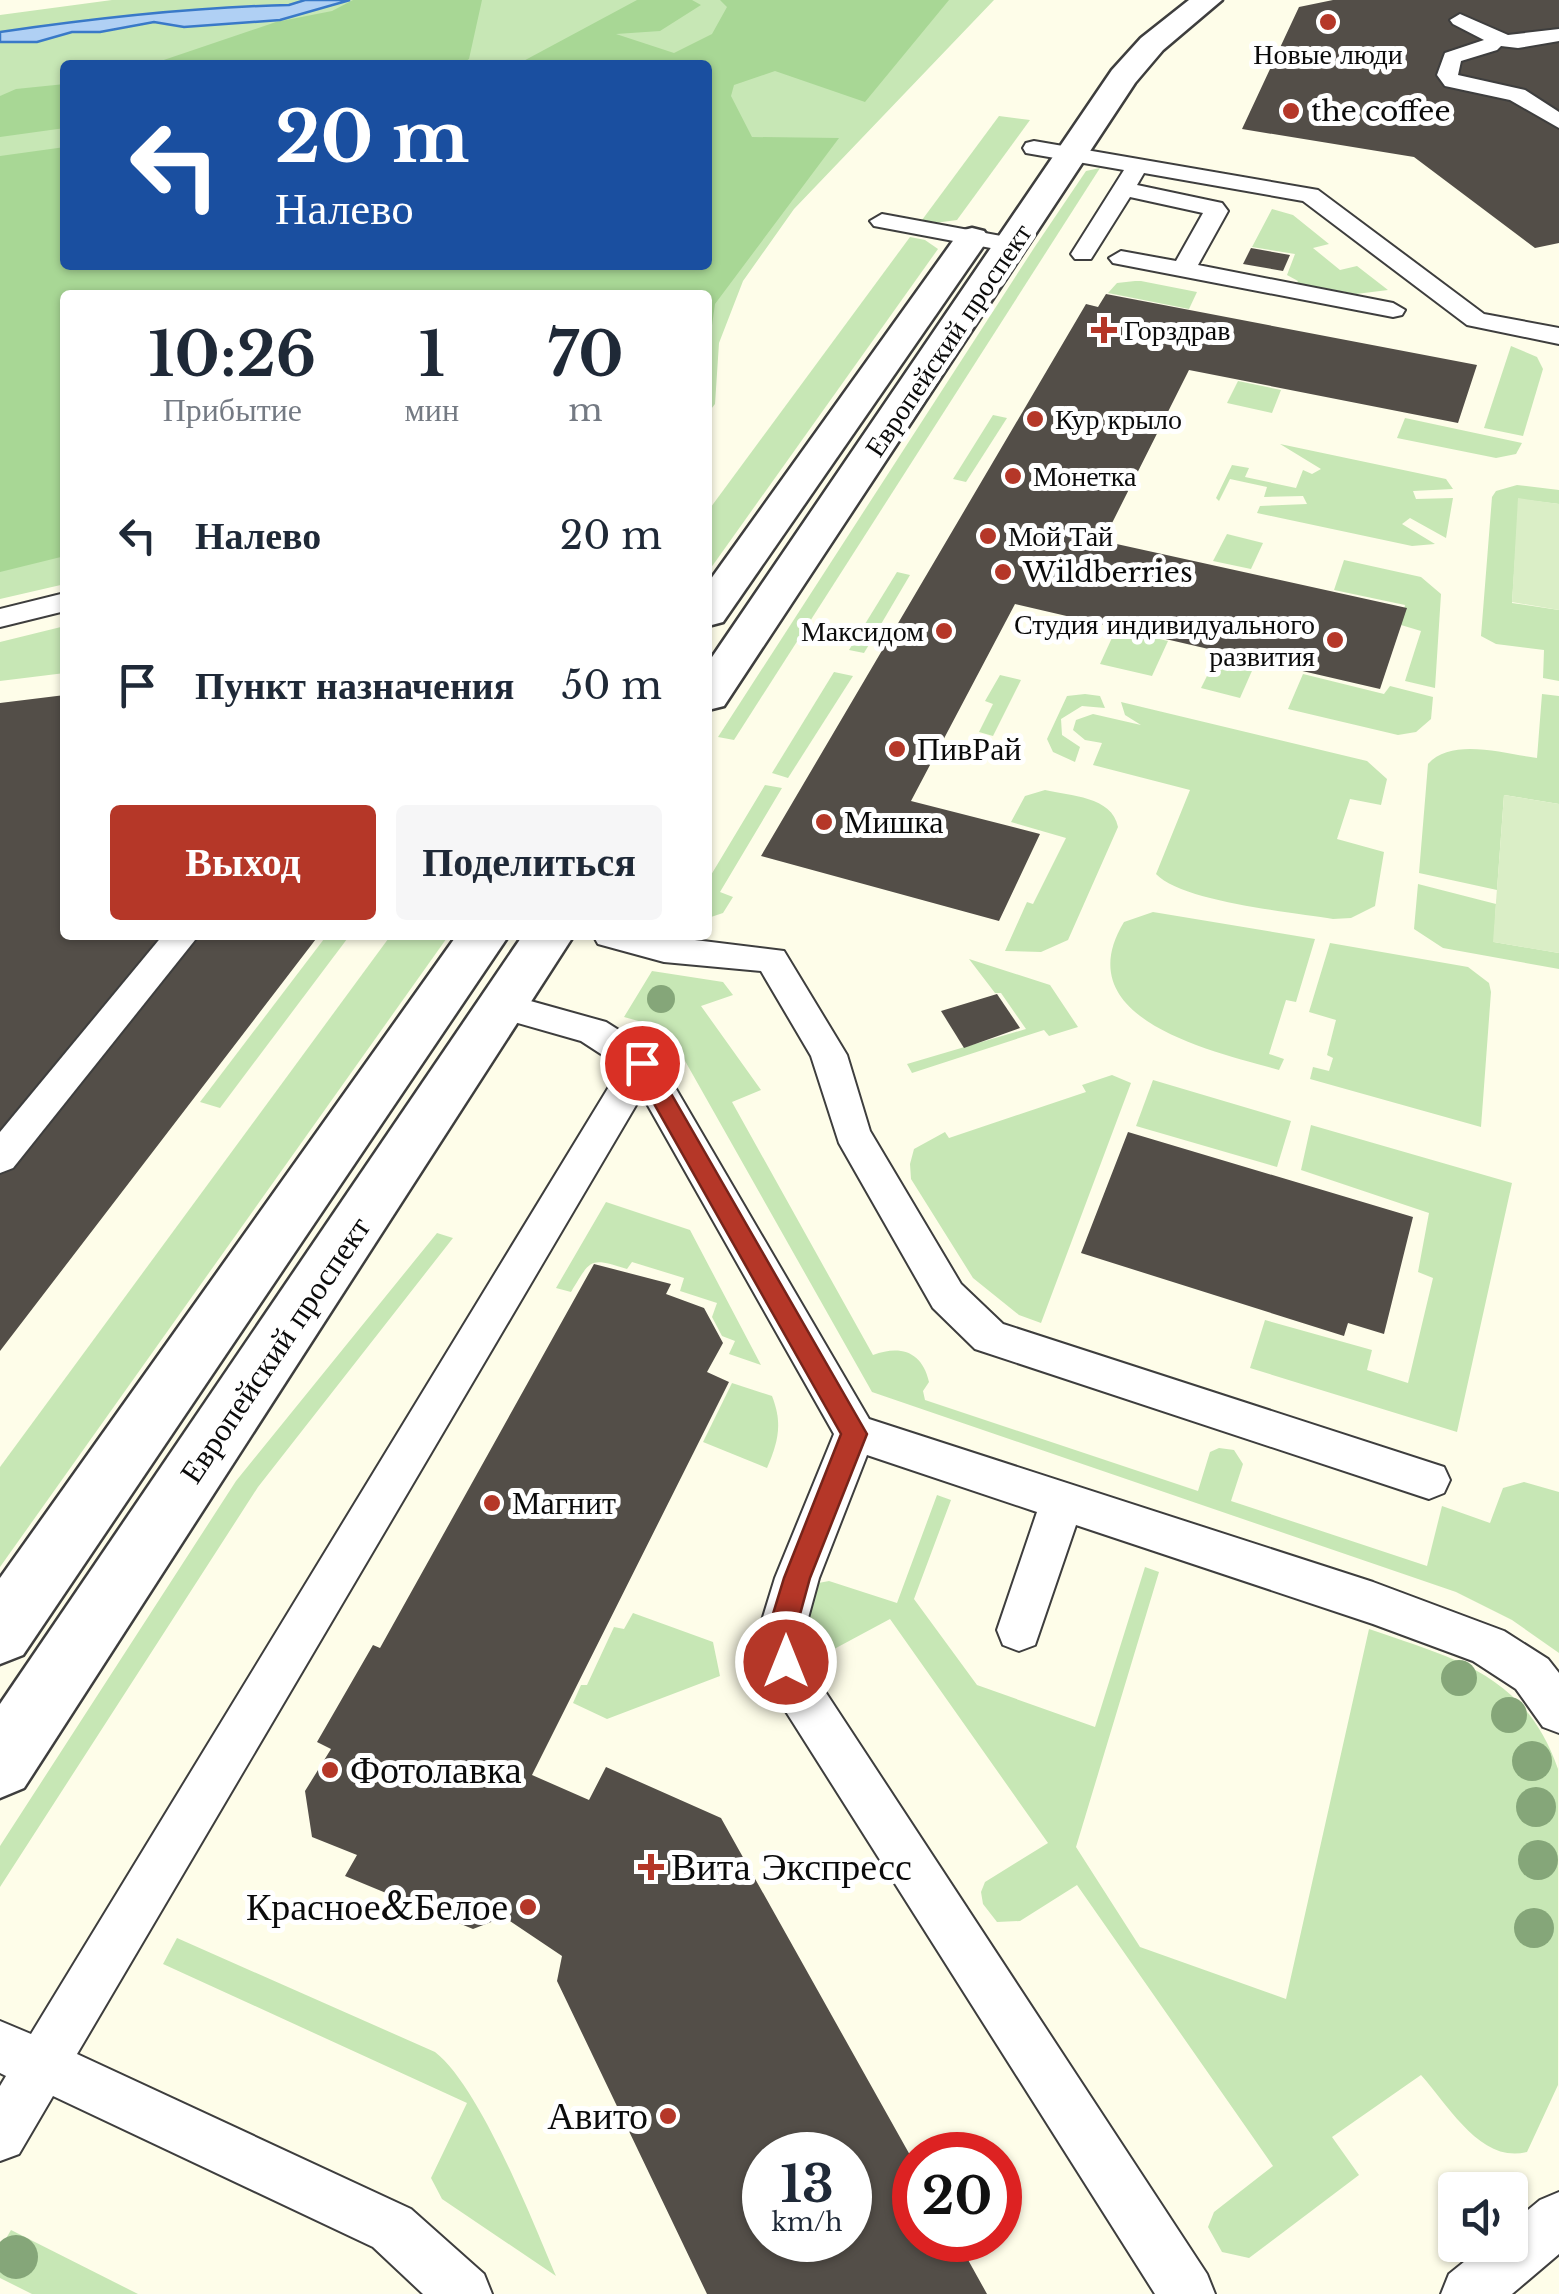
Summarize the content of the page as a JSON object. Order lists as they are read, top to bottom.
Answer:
{
  "streets": {
    "street": ["Европейский проспект"]
  },
  "places": {
    "other": [
      "Новые люди",
      "the coffee",
      "Кур крыло",
      "Монетка",
      "Мой Тай",
      "Wildberries",
      "Максидом",
      "Студия индивидуального развития",
      "ПивРай",
      "Мишка",
      "Магнит",
      "Фотолавка",
      "Красное&Белое",
      "Авито"
    ],
    "health": ["Горздрав", "Вита Экспресс"]
  },
  "page": {
    "turn": ["20 m", "Налево"],
    "eta": [
      "10:26",
      "Прибытие",
      "1",
      "мин",
      "70",
      "m"
    ],
    "list": [
      {
        "name": "Налево",
        "value": "20 m"
      },
      {
        "name": "Пункт назначения",
        "value": "50 m"
      }
    ],
    "buttons": ["Выход", "Поделиться"],
    "speed": "13 km/h",
    "limit": "20"
  }
}
